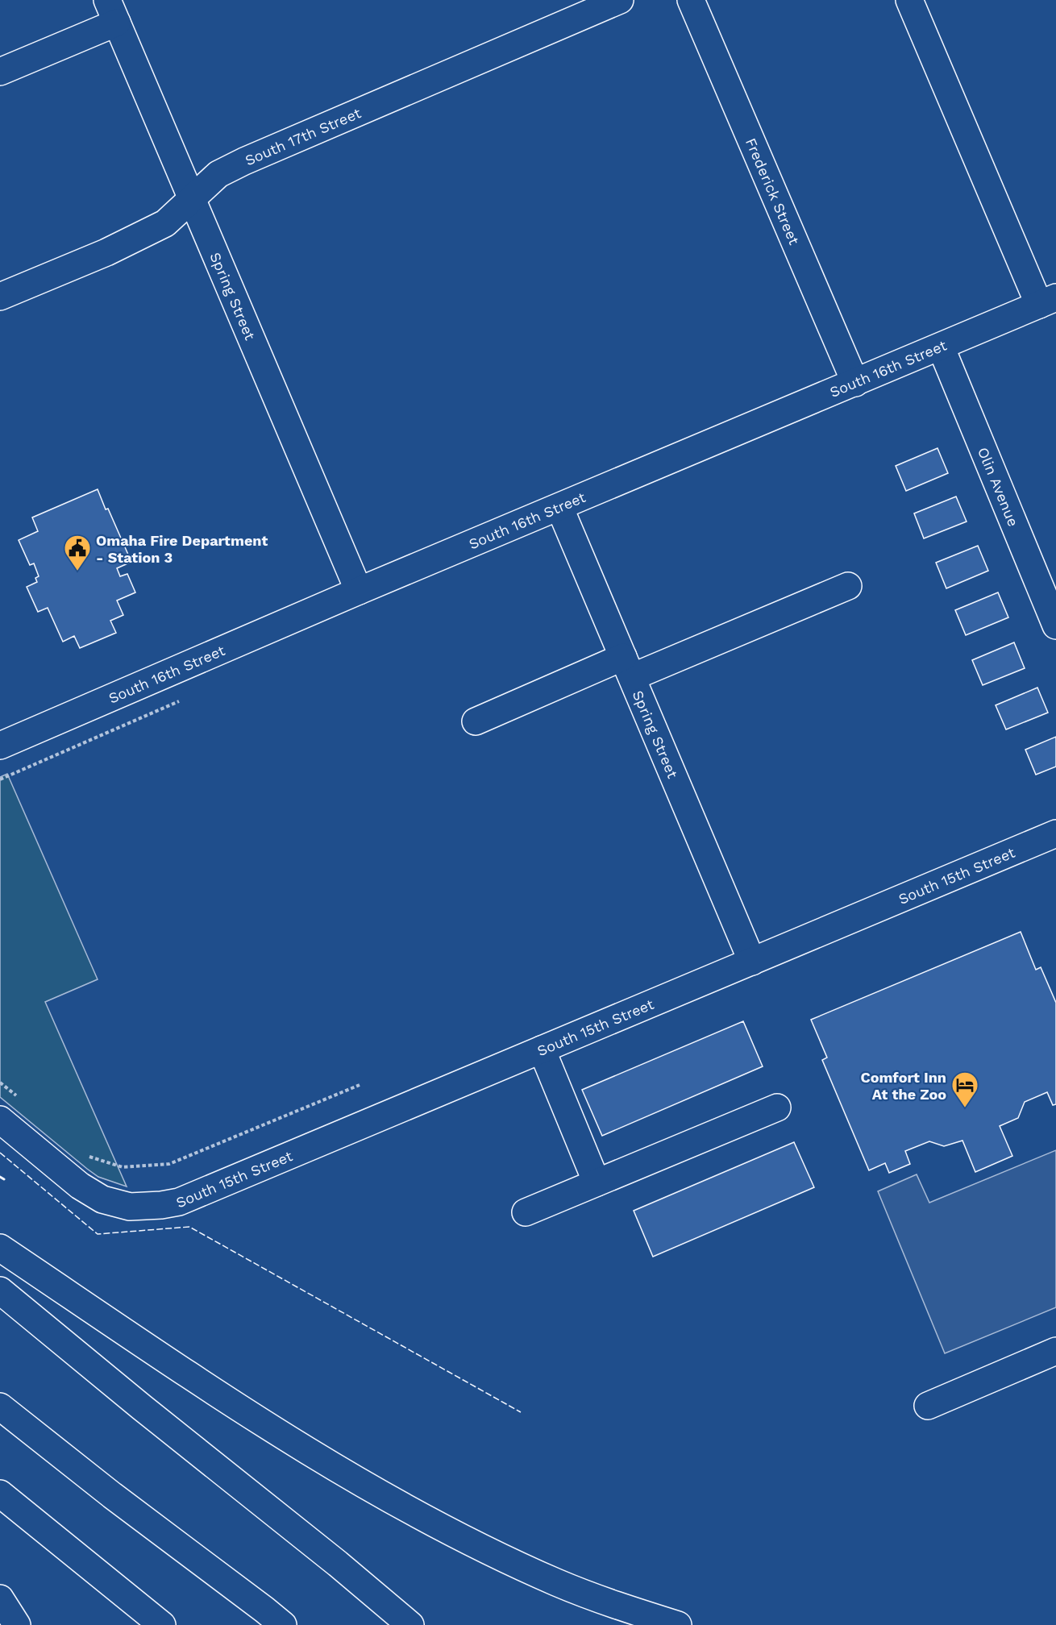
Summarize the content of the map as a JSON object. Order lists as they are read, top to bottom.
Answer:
{
  "streets": {
    "main road": [
      "South 17th Street",
      "Frederick Street",
      "Spring Street",
      "South 16th Street",
      "Olin Avenue",
      "South 15th Street"
    ]
  },
  "crossings": [
    ["South 17th Street", "Spring Street"],
    ["Frederick Street", "South 16th Street"],
    ["Spring Street", "South 16th Street"],
    ["Spring Street", "South 15th Street"],
    ["South 16th Street", "Olin Avenue"]
  ],
  "places": {
    "public building": ["Omaha Fire Department - Station 3"],
    "hotel": ["Comfort Inn At the Zoo"]
  }
}
